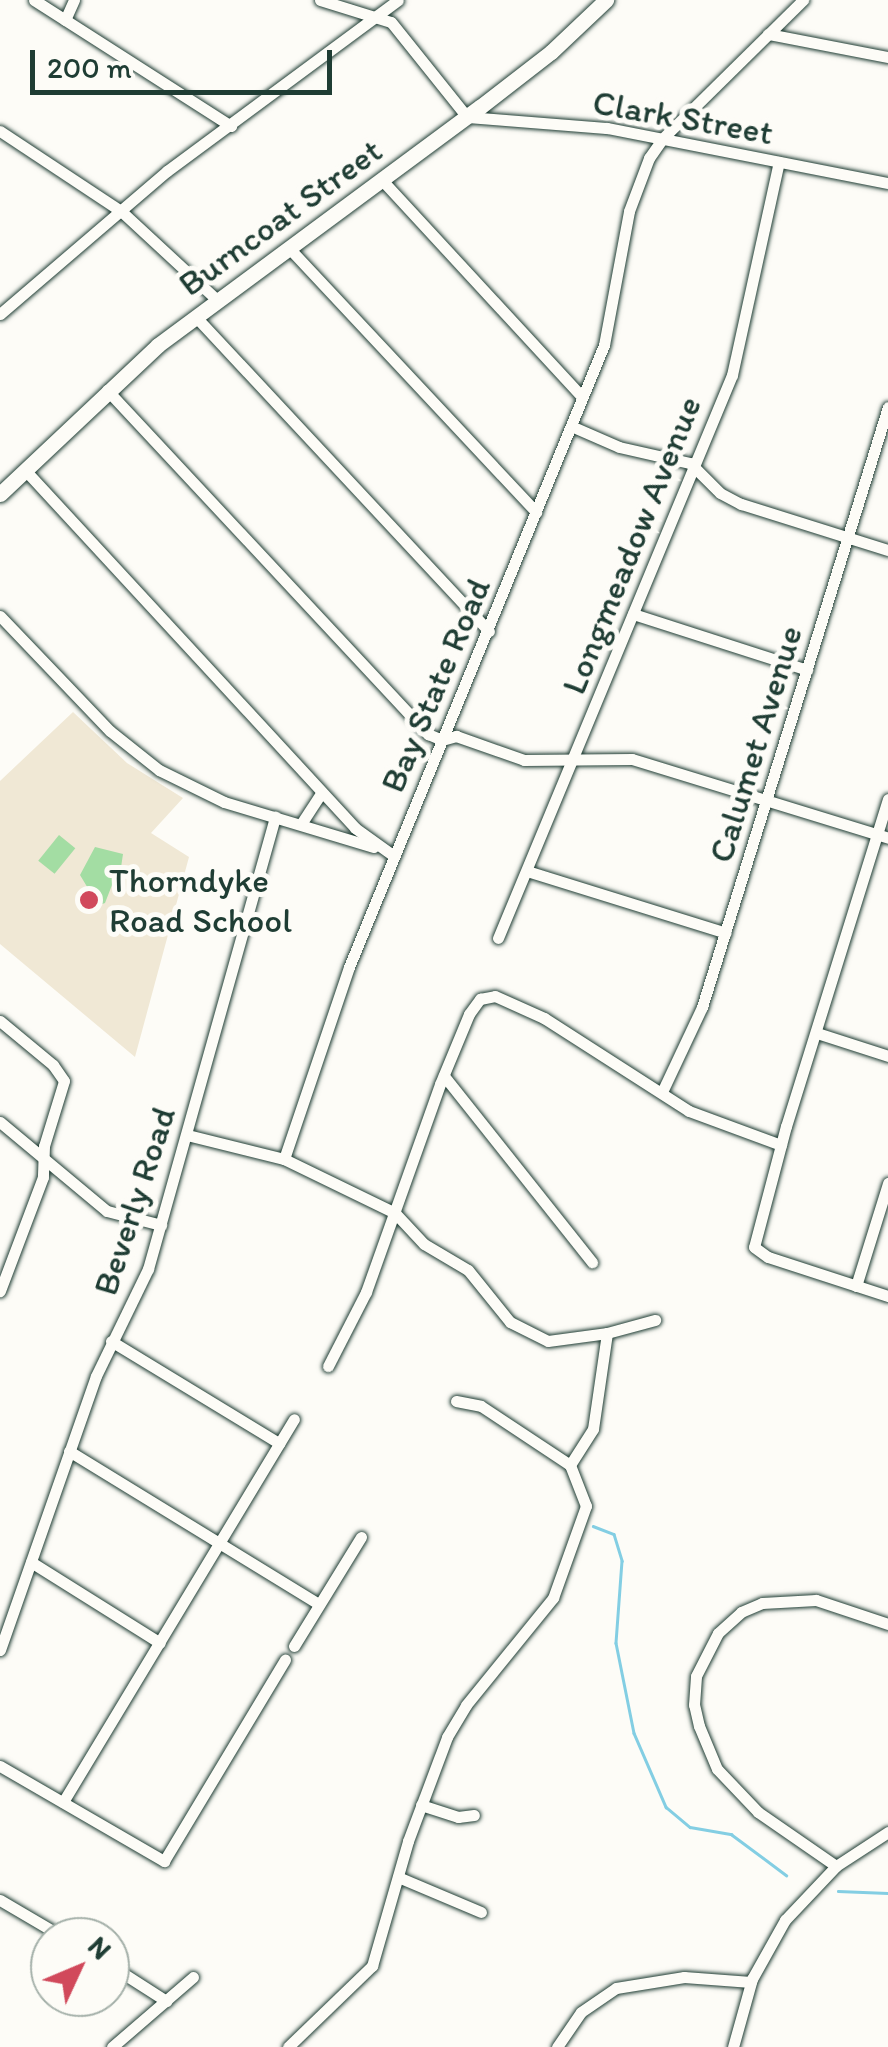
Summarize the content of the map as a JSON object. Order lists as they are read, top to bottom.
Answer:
{
  "streets": {
    "main road": ["Burncoat Street"],
    "street": [
      "Clark Street",
      "Longmeadow Avenue",
      "Bay State Road",
      "Calumet Avenue",
      "Beverly Road"
    ]
  },
  "crossings": [
    ["Clark Street", "Burncoat Street"],
    ["Clark Street", "Longmeadow Avenue"],
    ["Clark Street", "Bay State Road"]
  ],
  "places": ["Thorndyke Road School"],
  "scale_bar": "200 m",
  "north": "top right"
}
